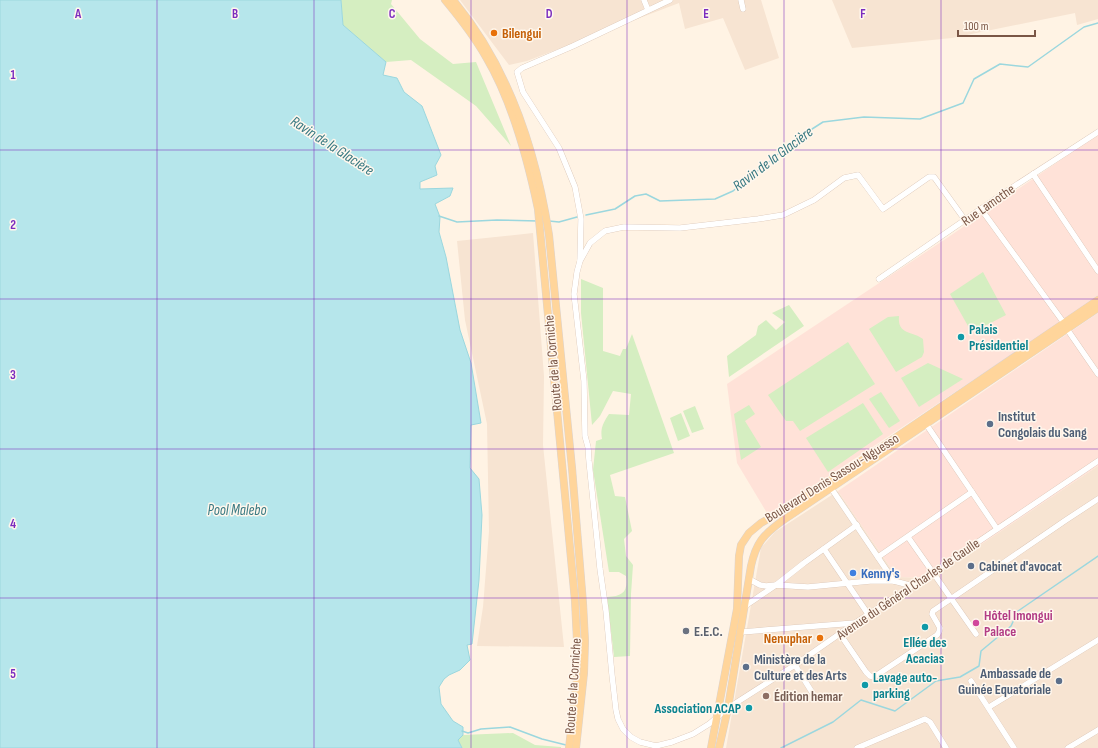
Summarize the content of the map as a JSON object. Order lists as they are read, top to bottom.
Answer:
{
  "streets": {
    "main road": ["Route de la Corniche", "Boulevard Denis Sassou-Nguesso"],
    "street": ["Rue Lamothe", "Avenue du Général Charles de Gaulle"]
  },
  "crossings": [
    ["Boulevard Denis Sassou-Nguesso", "Avenue du Général Charles de Gaulle"]
  ],
  "water": ["Ravin de la Glacière", "Pool Malebo"],
  "places": [
    "Bilengui",
    "Palais Présidentiel",
    "Institut Congolais du Sang",
    "Cabinet d'avocat",
    "Kenny's",
    "Hôtel Imongui Palace",
    "Ellée des Acacias",
    "E.E.C.",
    "Nenuphar",
    "Ministère de la Culture et des Arts",
    "Ambassade de Guinée Equatoriale",
    "Lavage auto- parking",
    "Édition hemar",
    "Association ACAP"
  ],
  "scale_bar": "100 m",
  "grid": {
    "columns": [
      "A",
      "B",
      "C",
      "D",
      "E",
      "F"
    ],
    "rows": [
      "1",
      "2",
      "3",
      "4",
      "5"
    ]
  }
}
